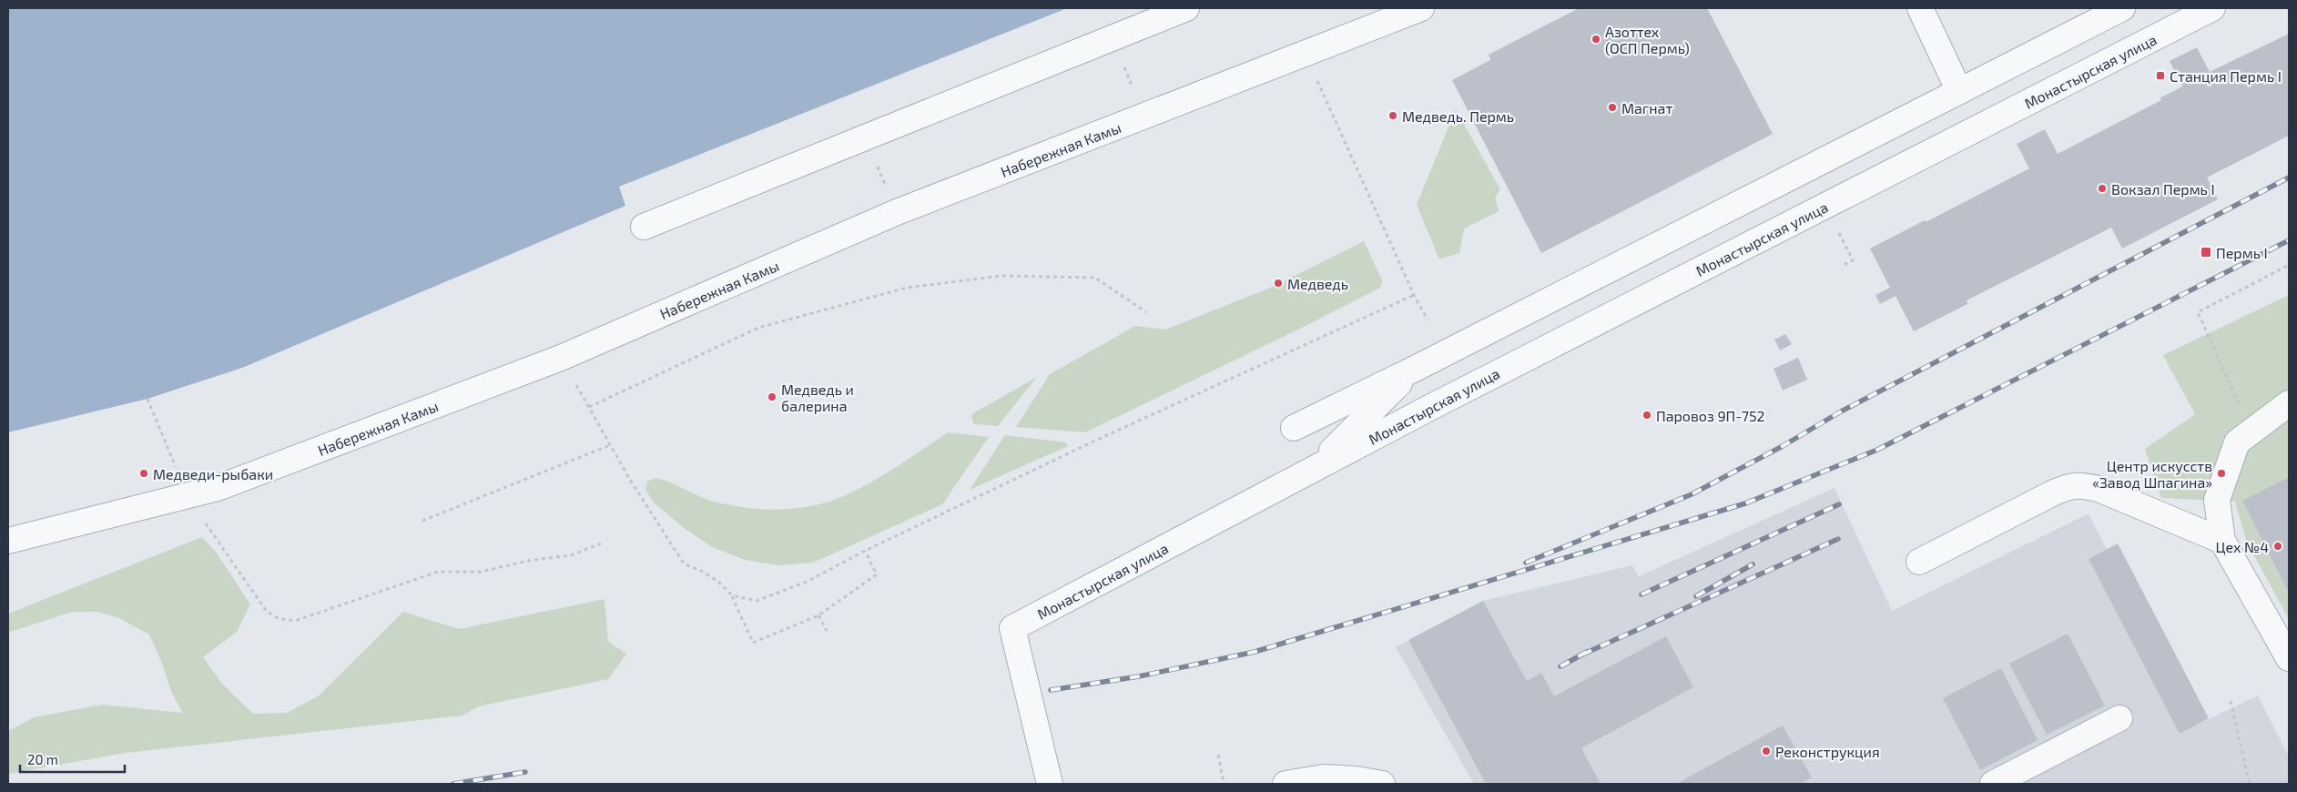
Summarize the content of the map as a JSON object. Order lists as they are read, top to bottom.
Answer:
{
  "streets": {
    "street": ["Монастырская улица", "Набережная Камы"]
  },
  "places": {
    "other": [
      "Азоттех (ОСП Пермь)",
      "Магнат",
      "Медведь. Пермь",
      "Вокзал Пермь I",
      "Медведь",
      "Медведь и балерина",
      "Паровоз 9П-752",
      "Медведи-рыбаки",
      "Центр искусств «Завод Шпагина»",
      "Цех №4",
      "Реконструкция"
    ],
    "transit": ["Станция Пермь I", "Пермь I"]
  },
  "scale_bar": "20 m"
}
